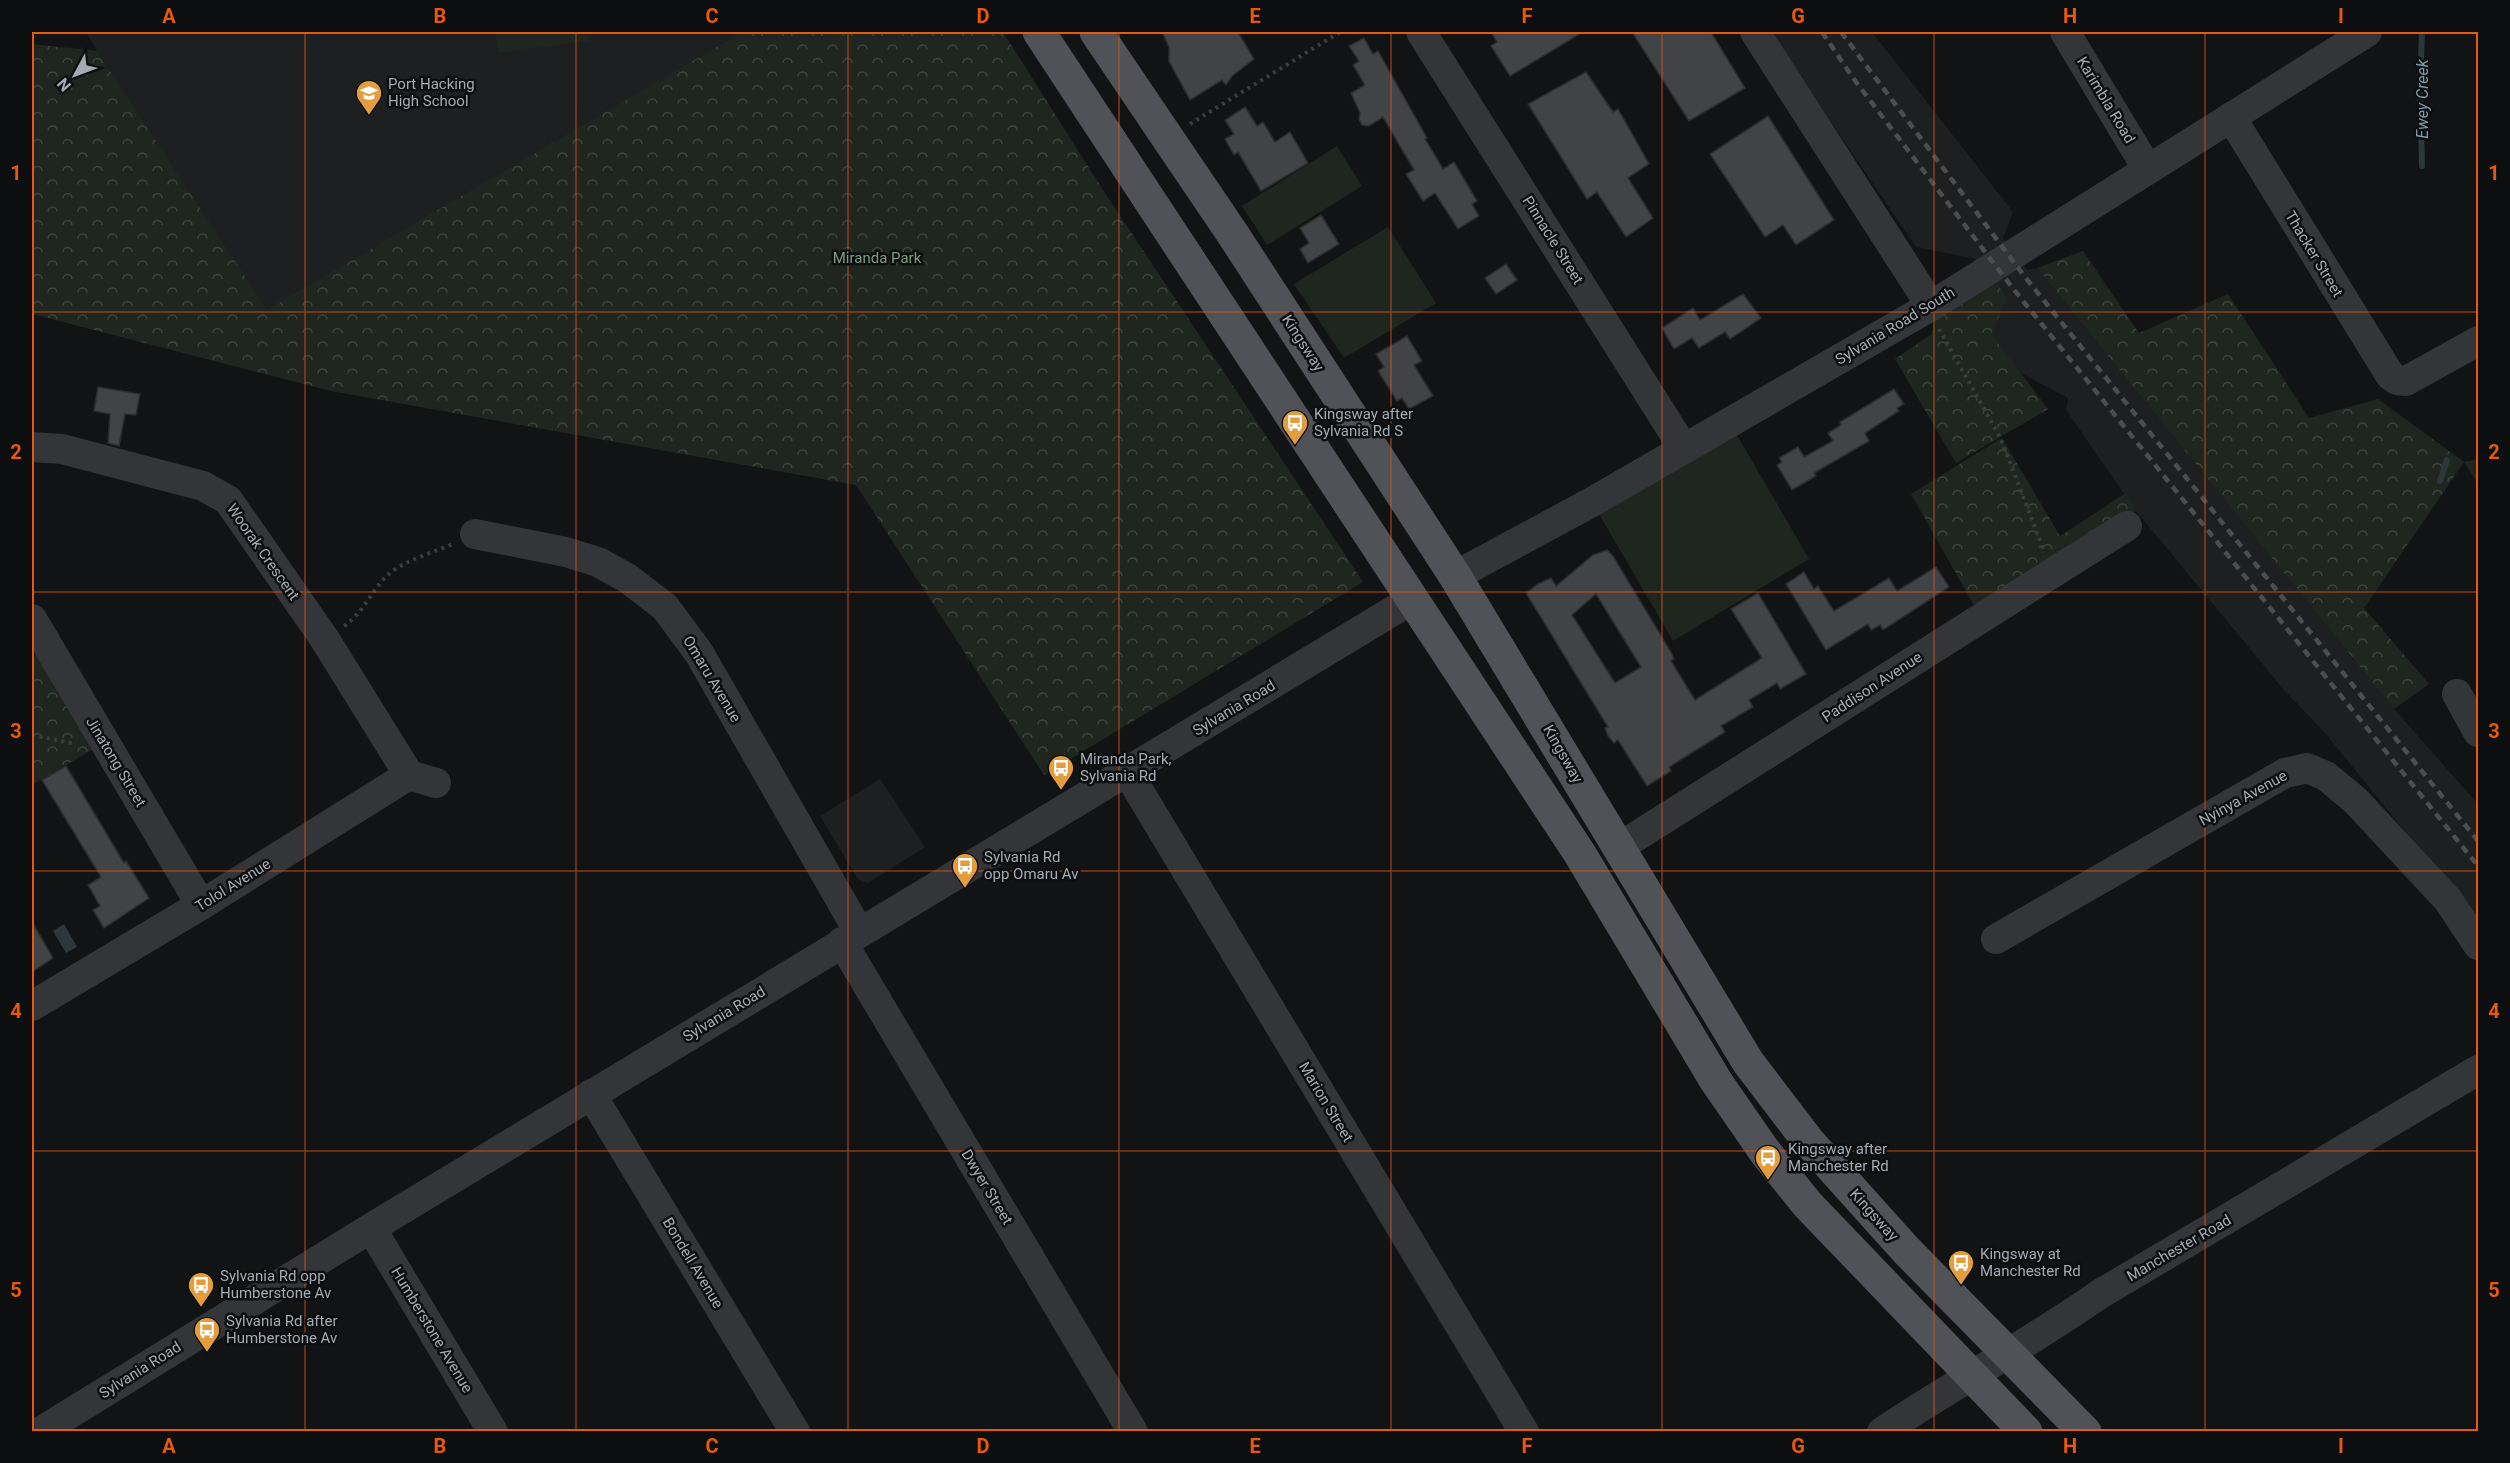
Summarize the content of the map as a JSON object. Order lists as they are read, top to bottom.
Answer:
{
  "streets": {
    "main road": ["Sylvania Road South", "Kingsway"],
    "street": [
      "Karimbla Road",
      "Pinnacle Street",
      "Thacker Street",
      "Woorak Crescent",
      "Omaru Avenue",
      "Paddison Avenue",
      "Sylvania Road",
      "Jinatong Street",
      "Nyinya Avenue",
      "Tolol Avenue",
      "Marion Street",
      "Dwyer Street",
      "Manchester Road",
      "Bondell Avenue",
      "Humberstone Avenue"
    ]
  },
  "crossings": [
    ["Karimbla Road", "Sylvania Road South"],
    ["Pinnacle Street", "Sylvania Road South"],
    ["Thacker Street", "Sylvania Road South"],
    ["Sylvania Road South", "Kingsway"],
    ["Sylvania Road South", "Sylvania Road"],
    ["Kingsway", "Paddison Avenue"],
    ["Kingsway", "Manchester Road"],
    ["Woorak Crescent", "Tolol Avenue"],
    ["Omaru Avenue", "Sylvania Road"],
    ["Omaru Avenue", "Dwyer Street"],
    ["Sylvania Road", "Marion Street"],
    ["Sylvania Road", "Dwyer Street"],
    ["Sylvania Road", "Bondell Avenue"],
    ["Sylvania Road", "Humberstone Avenue"],
    ["Jinatong Street", "Tolol Avenue"]
  ],
  "water": ["Ewey Creek"],
  "parks": ["Miranda Park"],
  "places": {
    "school or university": ["Port Hacking High School"],
    "bus stop": [
      "Kingsway after Sylvania Rd S",
      "Miranda Park, Sylvania Rd",
      "Sylvania Rd opp Omaru Av",
      "Kingsway after Manchester Rd",
      "Kingsway at Manchester Rd",
      "Sylvania Rd opp Humberstone Av",
      "Sylvania Rd after Humberstone Av"
    ]
  },
  "north": "bottom left",
  "grid": {
    "columns": [
      "A",
      "B",
      "C",
      "D",
      "E",
      "F",
      "G",
      "H",
      "I"
    ],
    "rows": [
      "1",
      "2",
      "3",
      "4",
      "5"
    ]
  }
}
